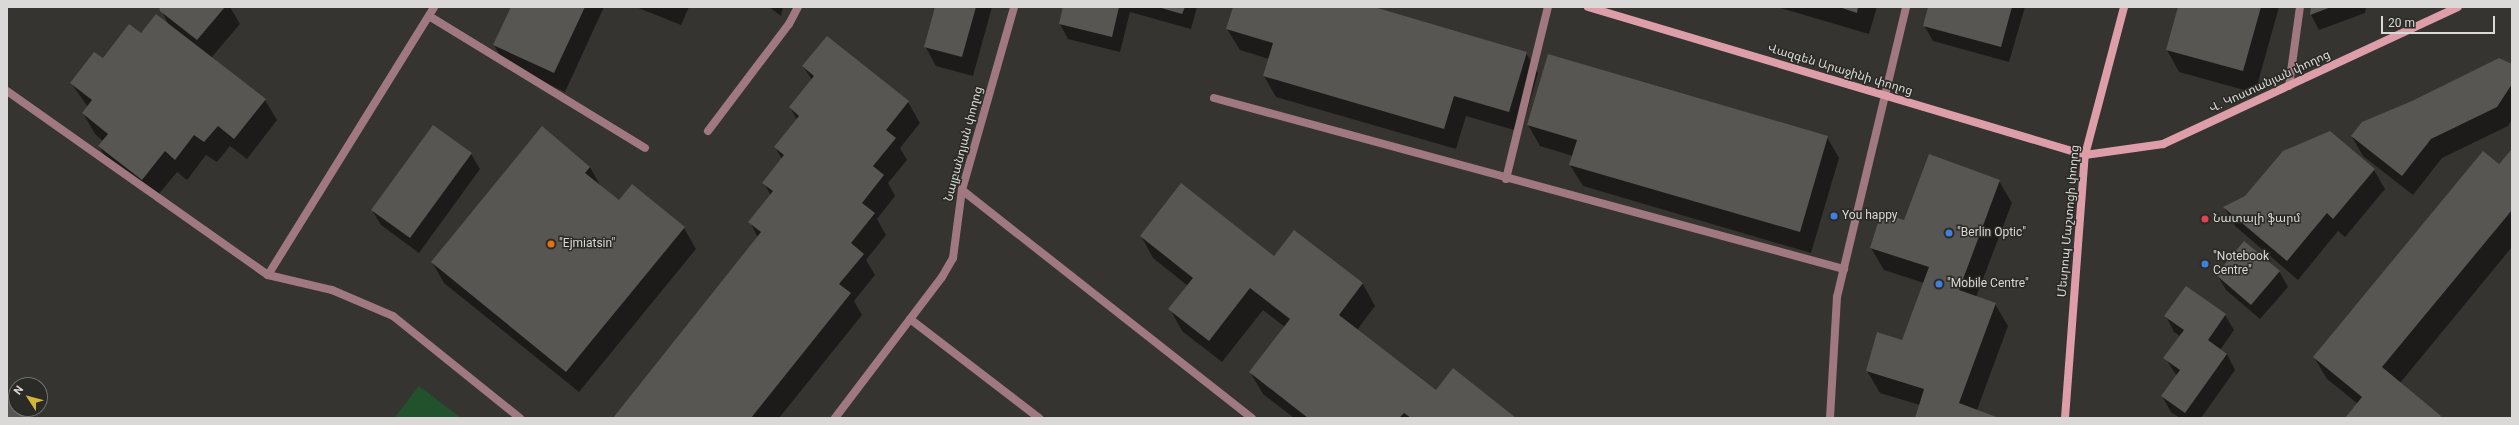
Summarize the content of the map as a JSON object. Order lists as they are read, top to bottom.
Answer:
{
  "streets": {
    "street": [
      "Վազգեն Արաջինի փողոց",
      "Վ. Կոստանյան փողոց",
      "Նալբանդյան փողոց",
      "Մեսրոպ Մաշտոցի փողոց"
    ]
  },
  "crossings": [
    ["Վազգեն Արաջինի փողոց", "Վ. Կոստանյան փողոց"],
    ["Վազգեն Արաջինի փողոց", "Մեսրոպ Մաշտոցի փողոց"],
    ["Վ. Կոստանյան փողոց", "Մեսրոպ Մաշտոցի փողոց"]
  ],
  "places": [
    "You happy",
    "Նատալի ֆարմ",
    "\"Berlin Optic\"",
    "\"Ejmiatsin\"",
    "\"Notebook Centre\"",
    "\"Mobile Centre\""
  ],
  "scale_bar": "20 m",
  "north": "top left"
}
